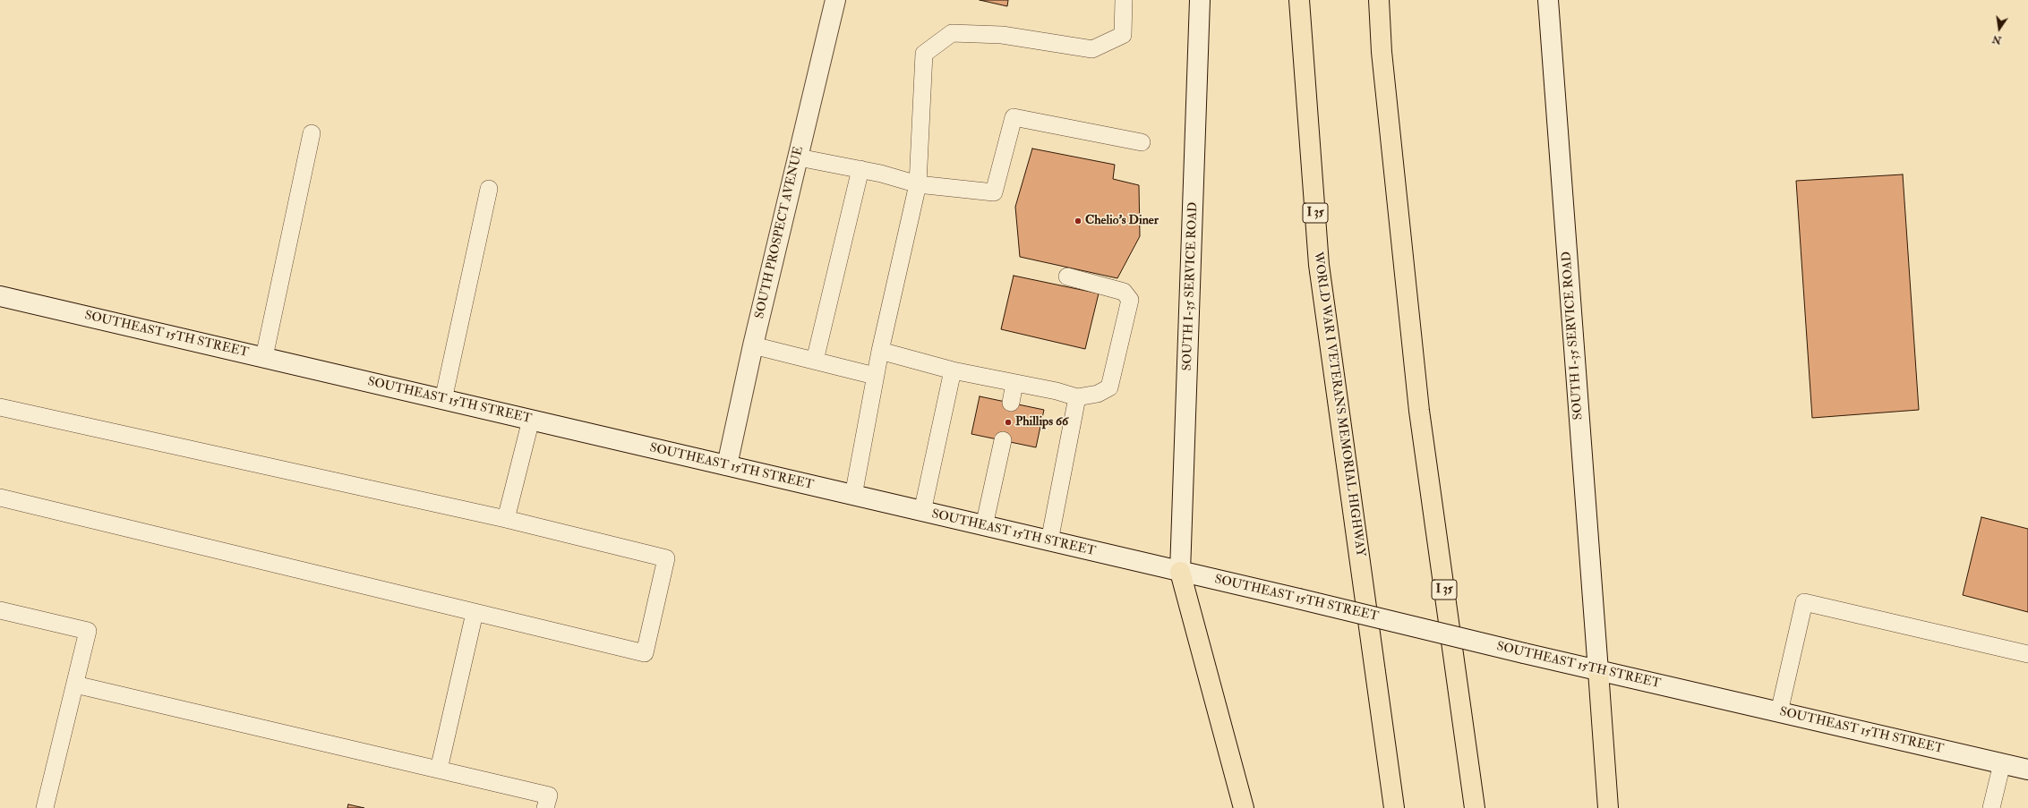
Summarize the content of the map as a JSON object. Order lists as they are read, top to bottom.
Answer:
{
  "streets": {
    "highway": ["I 35", "WORLD WAR I VETERANS MEMORIAL HIGHWAY"],
    "main road": ["SOUTH PROSPECT AVENUE", "SOUTH I-35 SERVICE ROAD", "SOUTHEAST 15TH STREET"]
  },
  "crossings": [
    ["SOUTH PROSPECT AVENUE", "SOUTHEAST 15TH STREET"],
    ["SOUTH I-35 SERVICE ROAD", "SOUTHEAST 15TH STREET"]
  ],
  "places": ["Chelio's Diner", "Phillips 66"],
  "north": "bottom"
}
